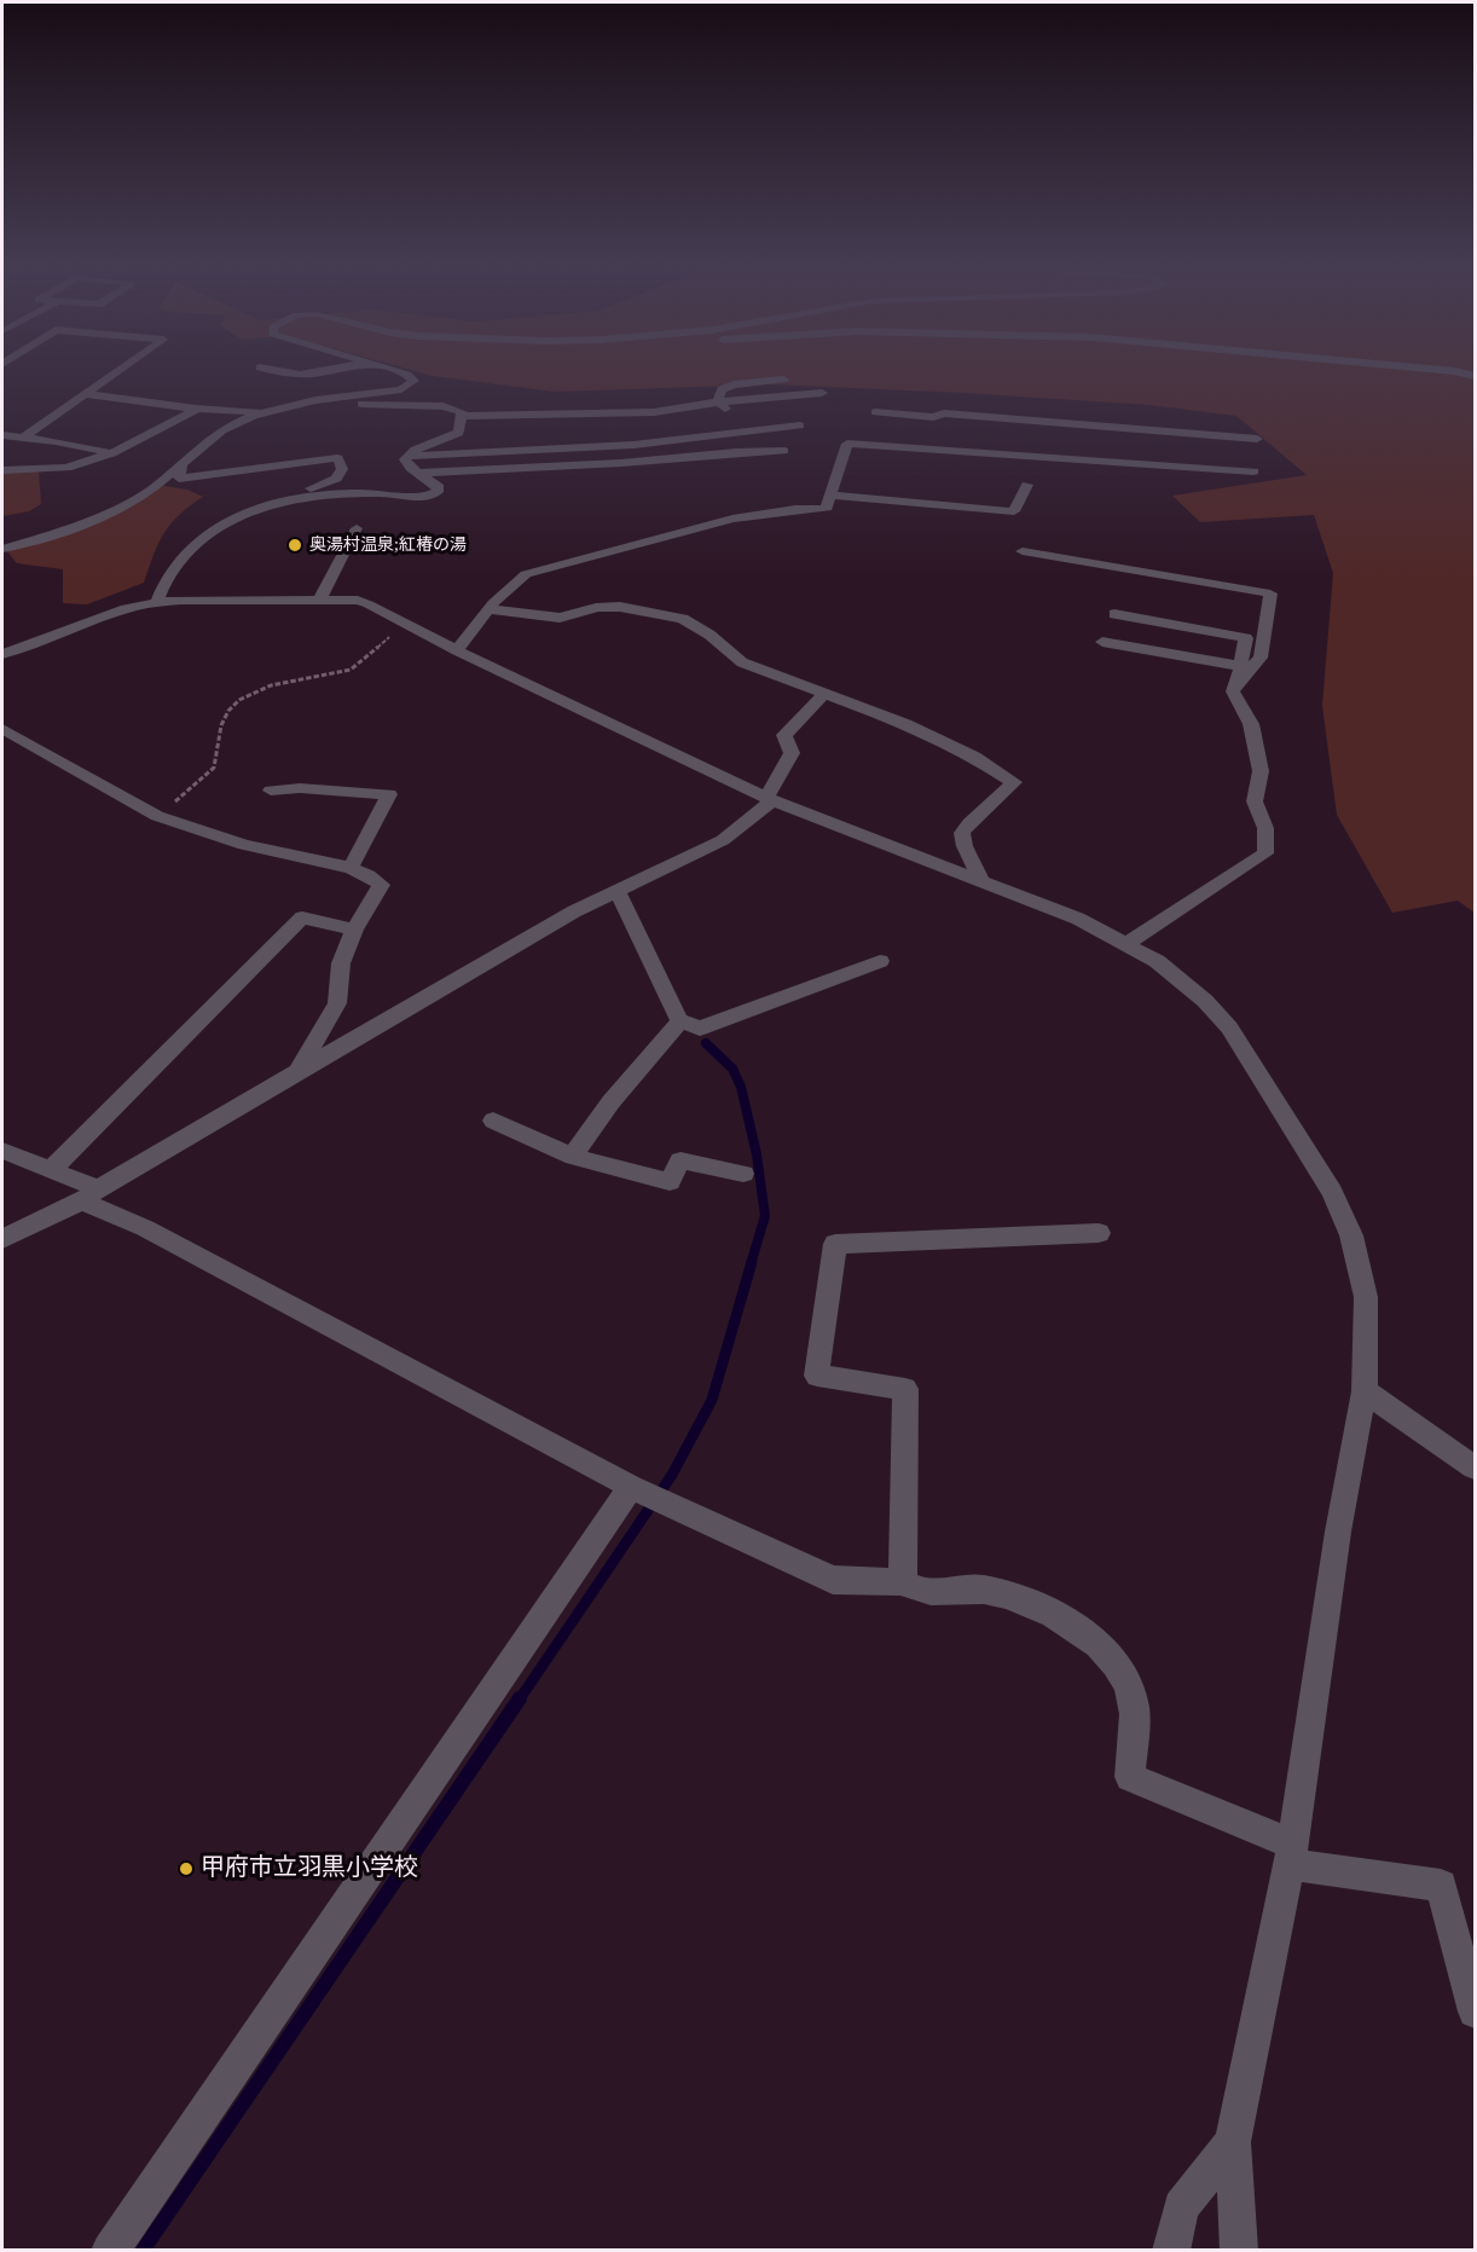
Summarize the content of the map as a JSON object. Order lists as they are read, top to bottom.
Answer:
{
  "places": ["奥湯村温泉;紅椿の湯", "甲府市立羽黒小学校"]
}
